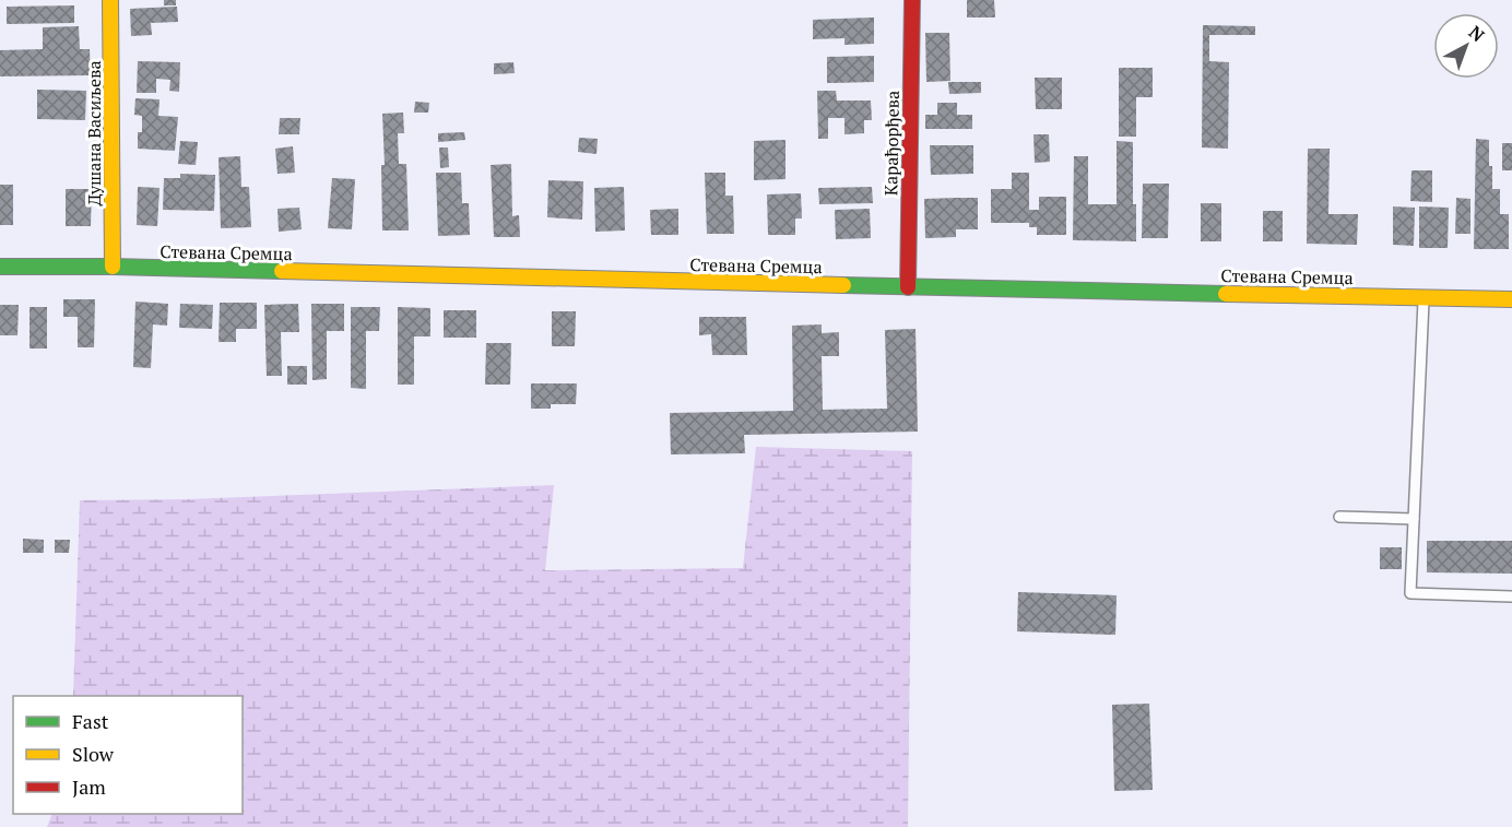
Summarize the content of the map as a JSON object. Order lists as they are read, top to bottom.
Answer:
{
  "streets": {
    "main road": ["Душана Васиљева", "Карађорђева", "Стевана Сремца"]
  },
  "crossings": [
    ["Душана Васиљева", "Стевана Сремца"],
    ["Карађорђева", "Стевана Сремца"]
  ],
  "legend": ["Fast", "Slow", "Jam"],
  "north": "top right"
}
